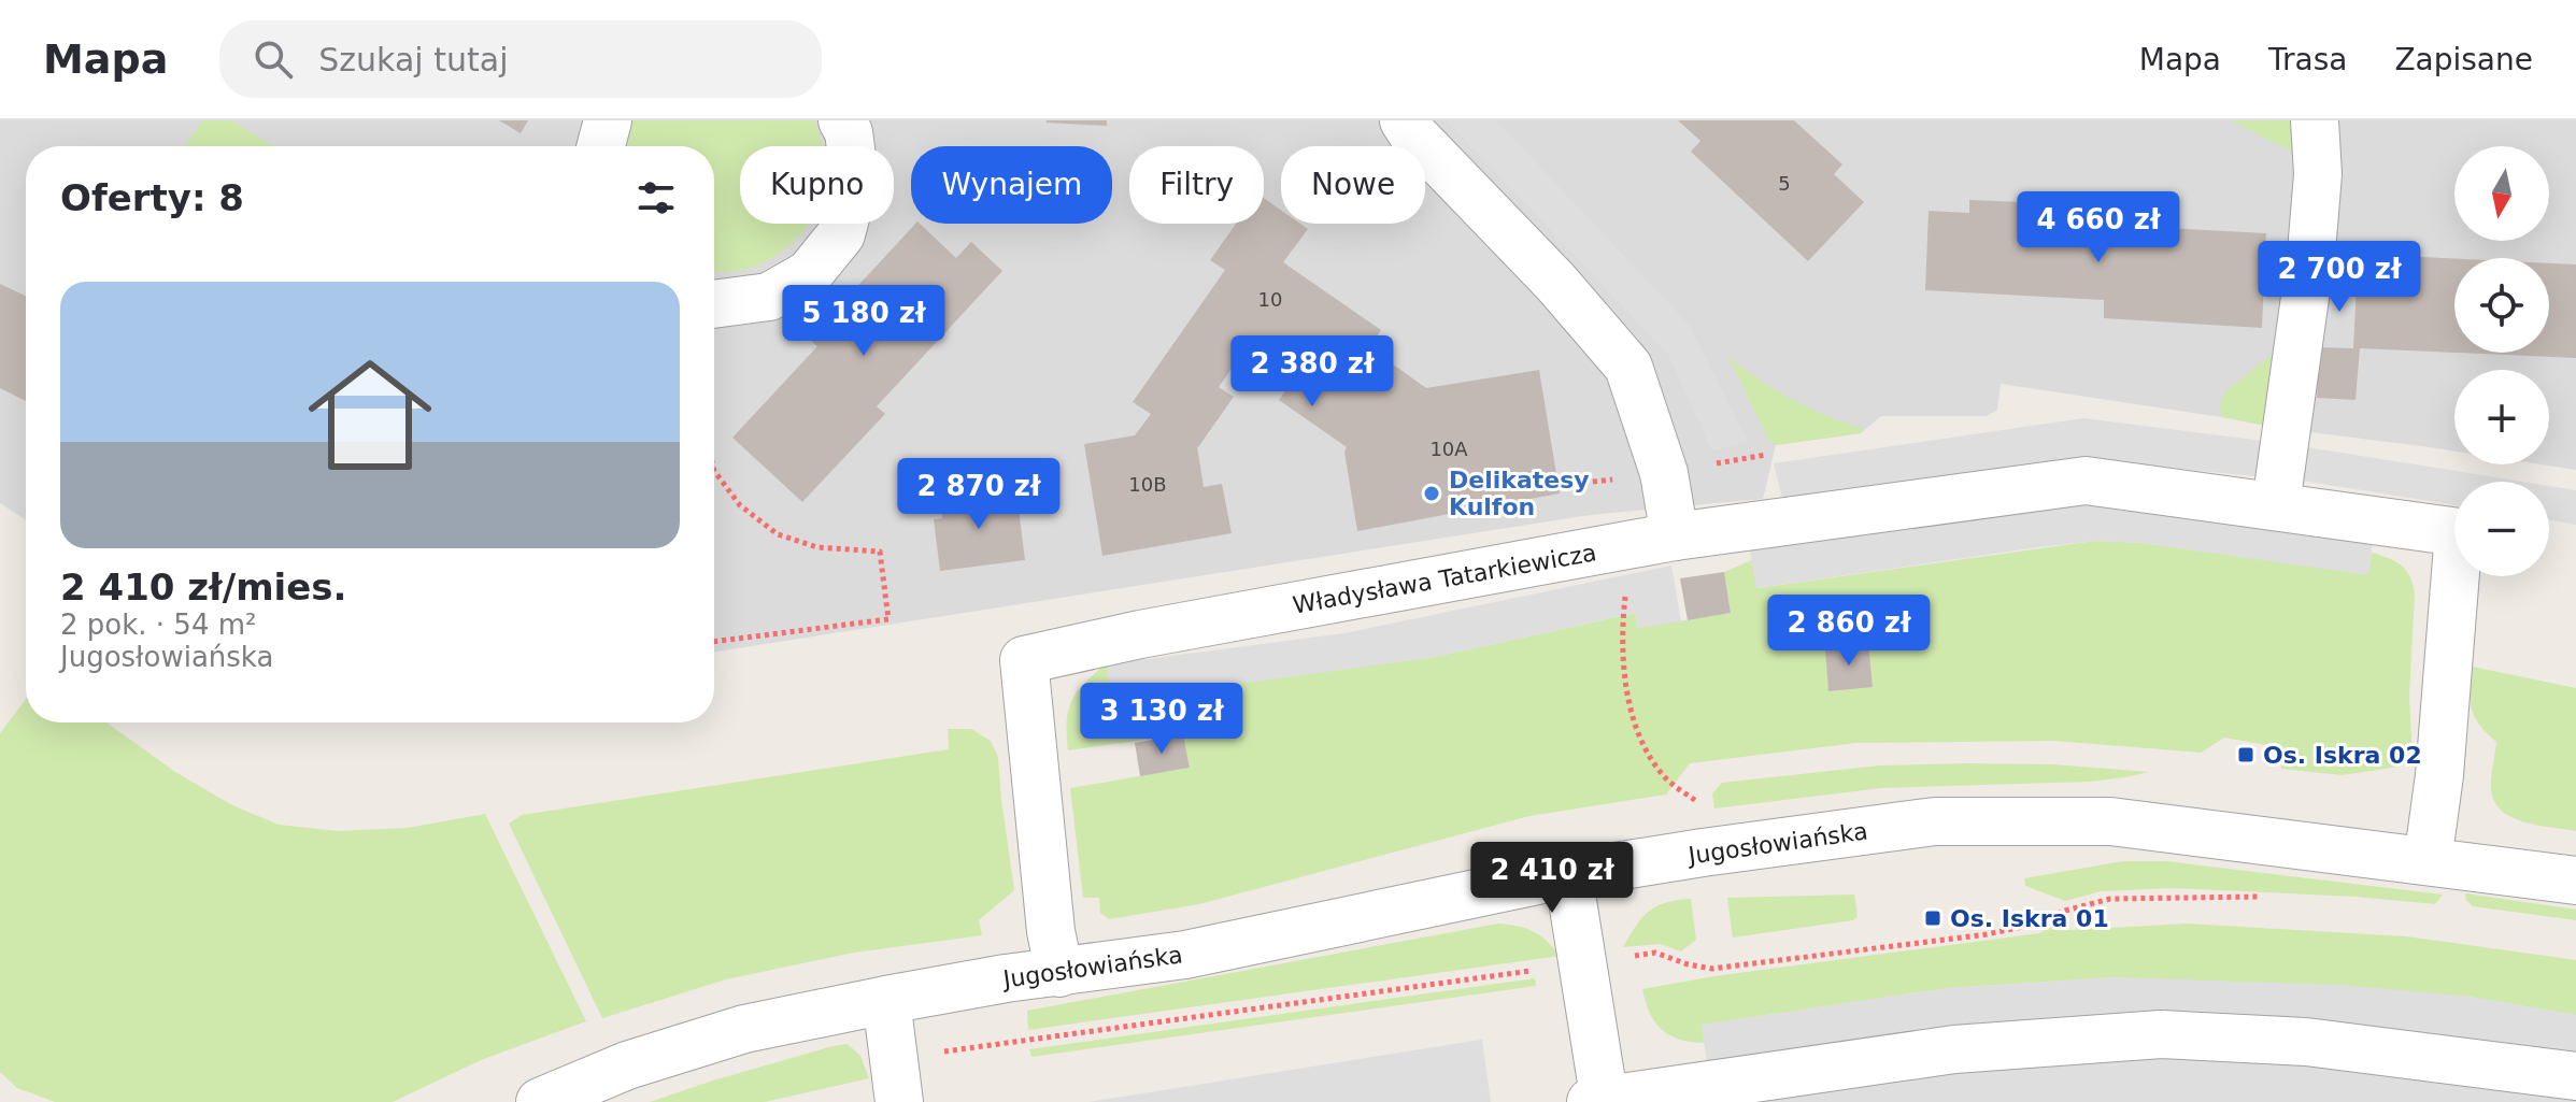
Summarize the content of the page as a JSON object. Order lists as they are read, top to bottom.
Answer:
{
  "streets": {
    "street": ["Władysława Tatarkiewicza", "Jugosłowiańska"]
  },
  "crossings": [
    ["Władysława Tatarkiewicza", "Jugosłowiańska"]
  ],
  "places": {
    "other": ["Delikatesy Kulfon"],
    "transit": ["Os. Iskra 02", "Os. Iskra 01"]
  },
  "house_numbers": [
    "5",
    "10",
    "10A",
    "10B"
  ],
  "north": "bottom",
  "page": {
    "header": "Mapa",
    "search": "Szukaj tutaj",
    "nav": ["Mapa", "Trasa", "Zapisane"],
    "map_buttons": ["+", "−"],
    "chip": [
      "Kupno",
      "Wynajem",
      "Filtry",
      "Nowe"
    ],
    "heading": "Oferty: 8",
    "price": [
      "4 660 zł",
      "2 700 zł",
      "5 180 zł",
      "2 380 zł",
      "2 870 zł",
      "2 860 zł",
      "3 130 zł",
      "2 410 zł"
    ],
    "list": [
      {
        "name": "2 410 zł/mies.",
        "note": "2 pok. · 54 m² · Jugosłowiańska"
      }
    ]
  }
}
